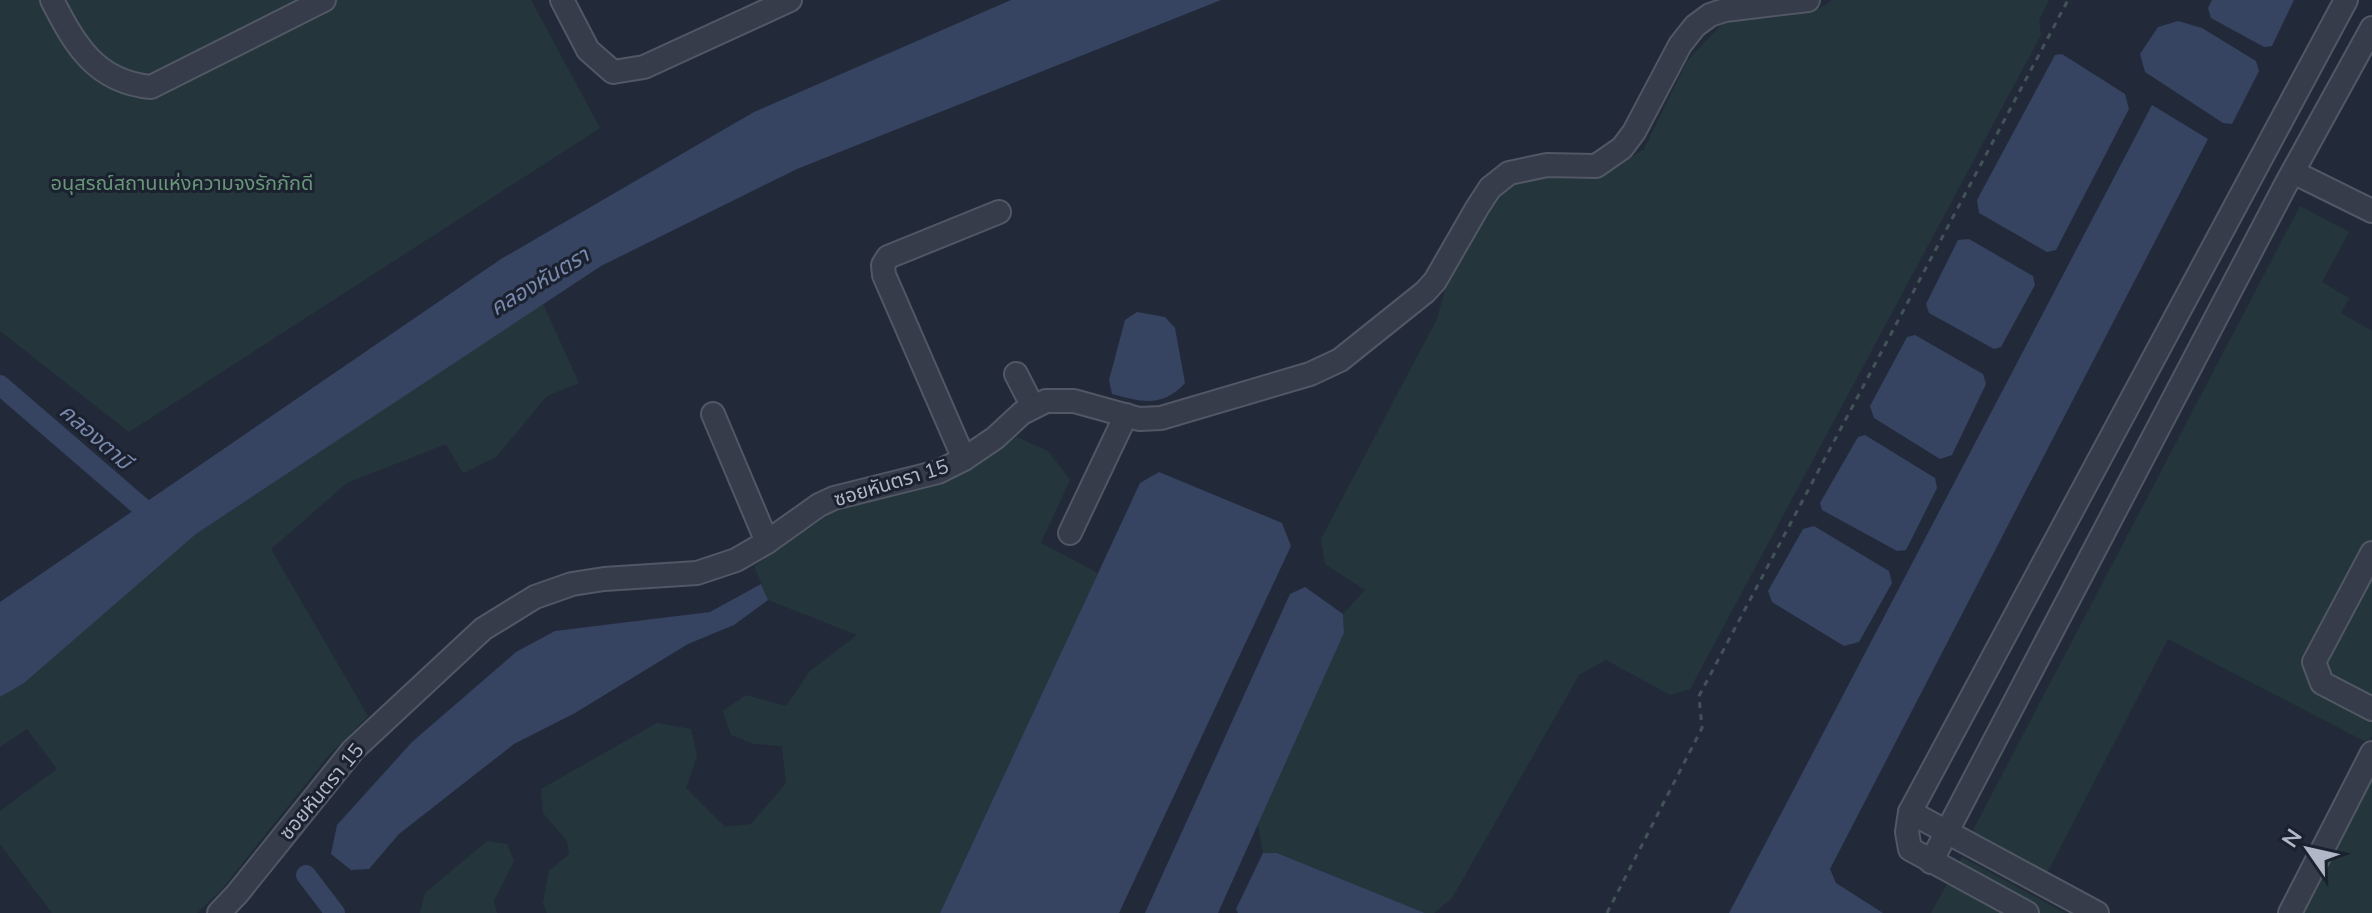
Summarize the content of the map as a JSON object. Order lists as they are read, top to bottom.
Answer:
{
  "streets": {
    "street": ["ซอยหันตรา 15"]
  },
  "water": ["คลองหันตรา", "คลองตามี"],
  "parks": ["อนุสรณ์สถานแห่งความจงรักภักดี"],
  "north": "top left"
}
